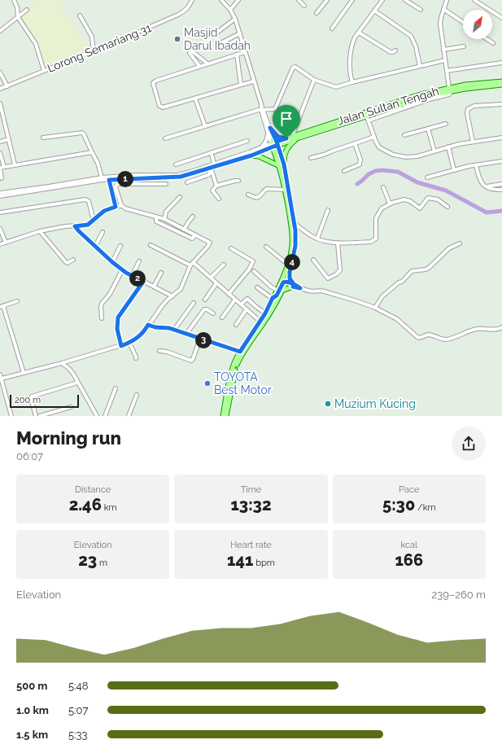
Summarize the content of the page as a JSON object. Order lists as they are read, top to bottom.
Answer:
{
  "streets": {
    "main road": ["Jalan Sultan Tengah"],
    "street": ["Lorong Semariang 31"]
  },
  "places": ["Masjid Darul Ibadah", "TOYOTA Best Motor", "Muzium Kucing"],
  "scale_bar": "200 m",
  "north": "top right",
  "page": {
    "pins": [
      "1",
      "4",
      "2",
      "3"
    ],
    "scale": "200 m",
    "heading": ["Morning run", "06:07"],
    "stats": [
      ["Distance", "2.46 km"],
      ["Time", "13:32"],
      ["Pace", "5:30 /km"],
      ["Elevation", "23 m"],
      ["Heart rate", "141 bpm"],
      ["kcal", "166"]
    ],
    "chart": ["Elevation", "239–260 m"],
    "list": [
      {
        "name": "500 m",
        "note": "5:48"
      },
      {
        "name": "1.0 km",
        "note": "5:07"
      },
      {
        "name": "1.5 km",
        "note": "5:33"
      }
    ]
  }
}
